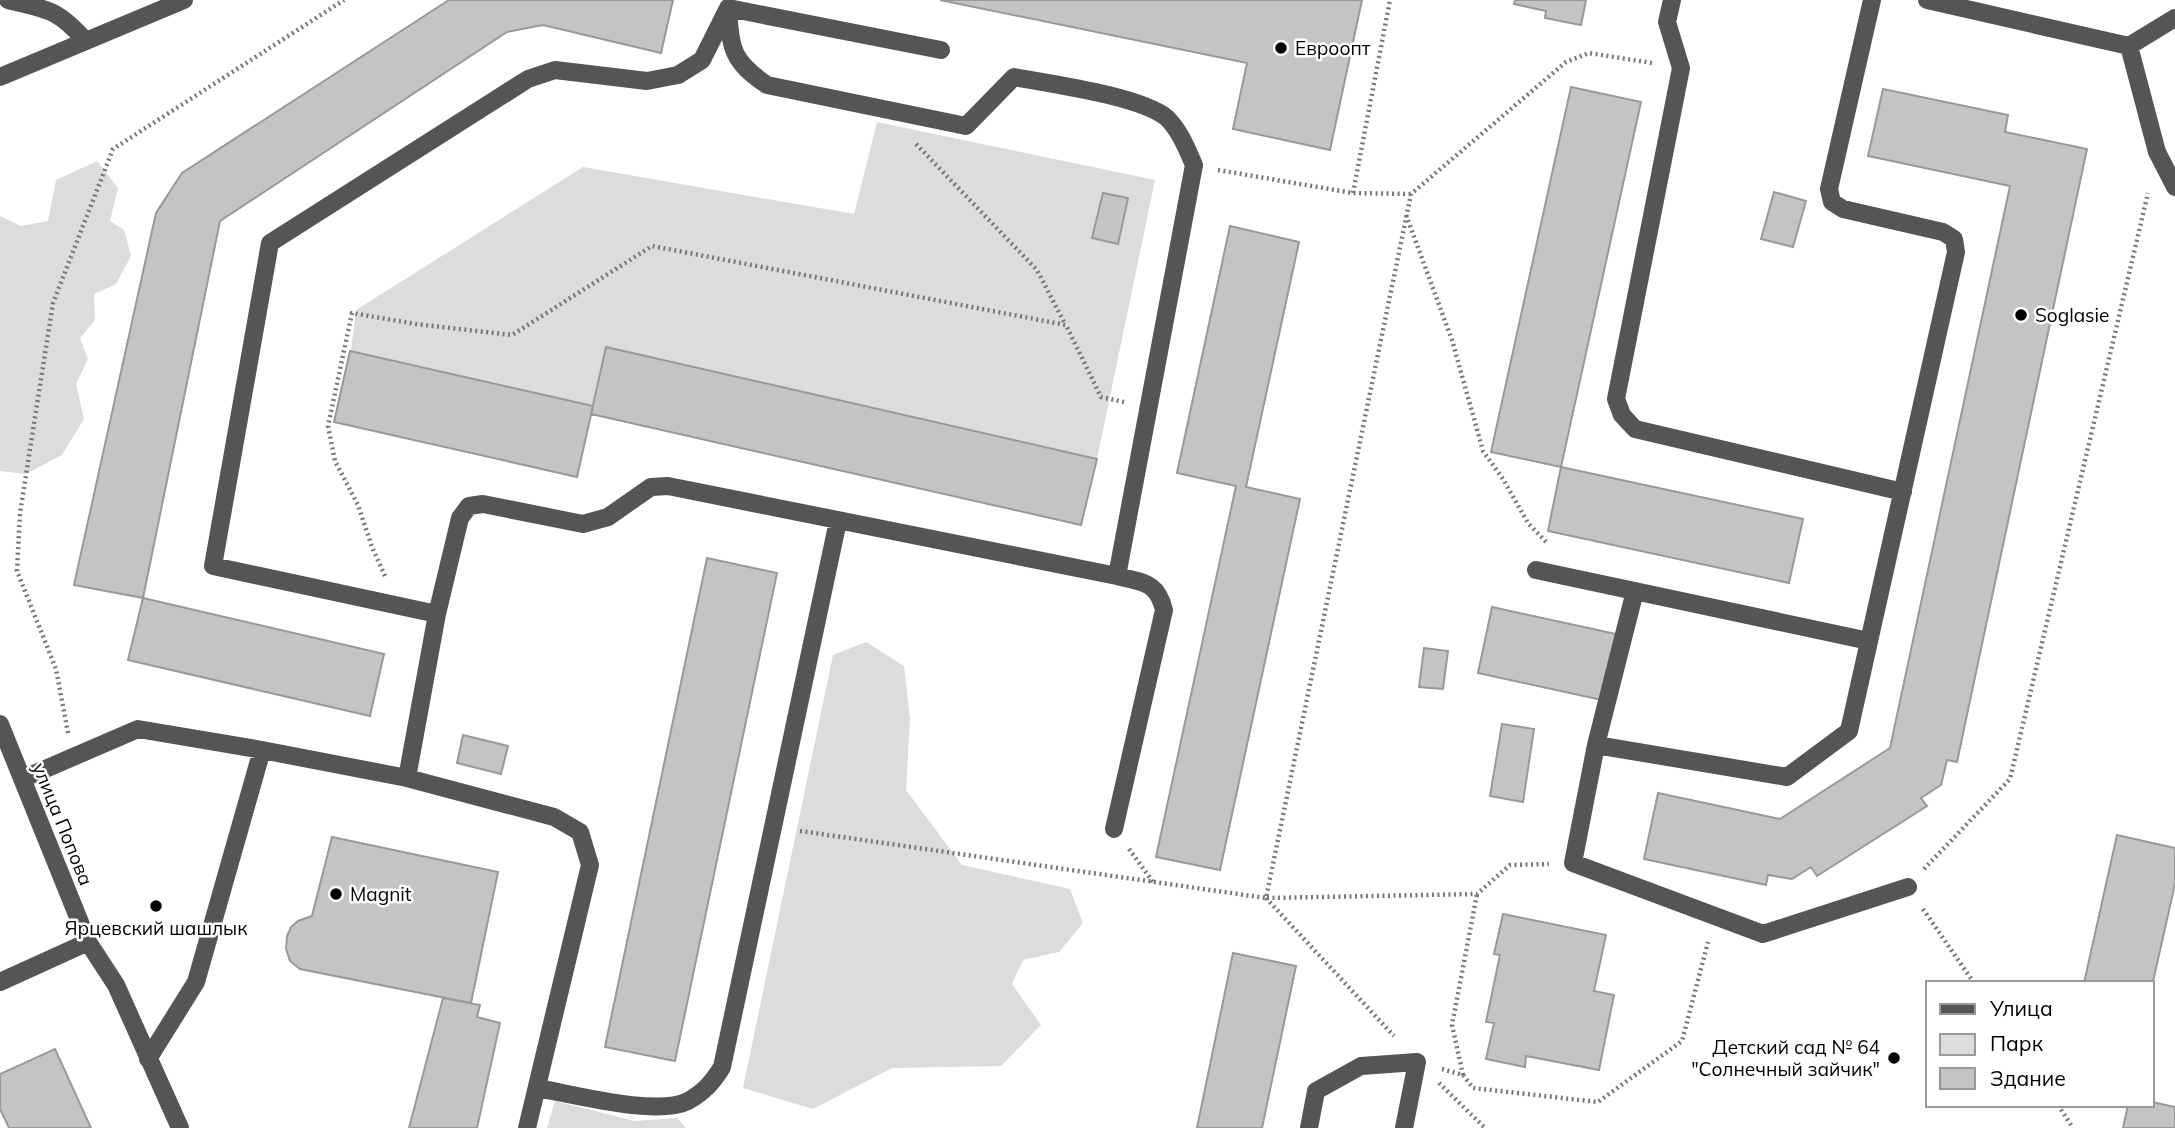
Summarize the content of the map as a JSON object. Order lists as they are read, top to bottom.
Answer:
{
  "streets": {
    "street": ["улица Попова"]
  },
  "places": [
    "Евроопт",
    "Soglasie",
    "Magnit",
    "Ярцевский шашлык",
    "Детский сад № 64 \"Солнечный зайчик\""
  ],
  "legend": ["Улица", "Парк", "Здание"]
}
